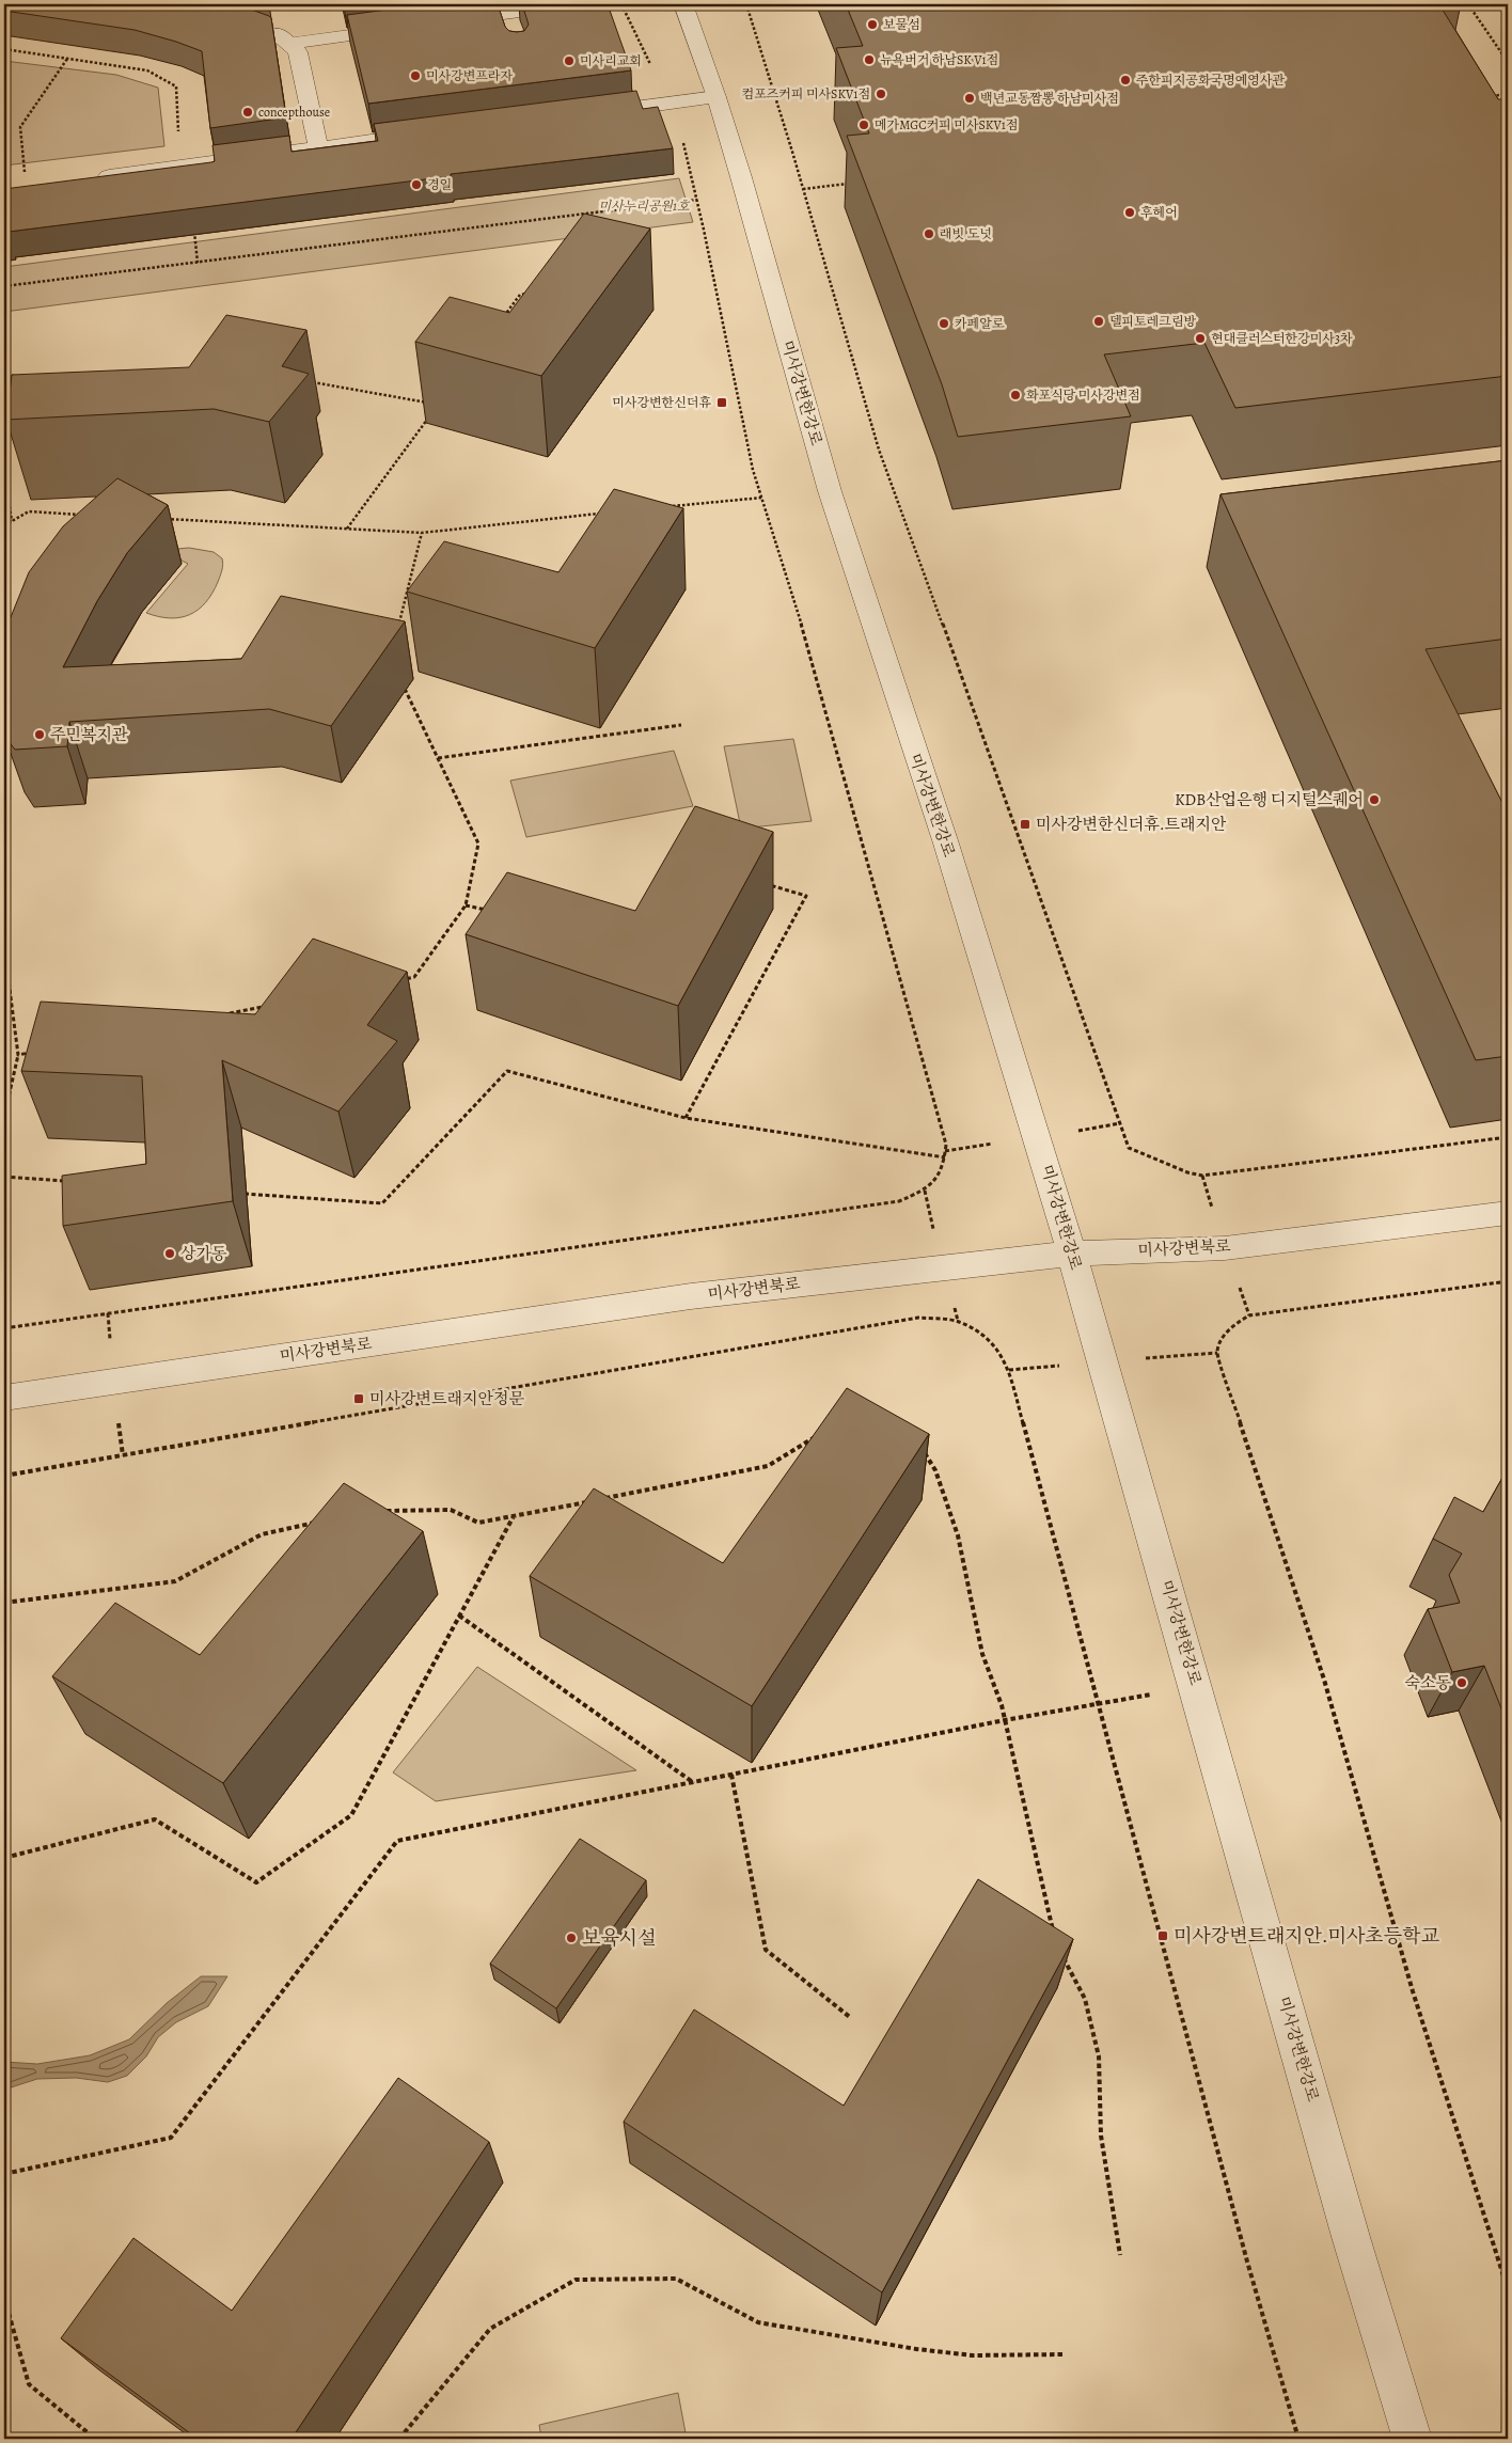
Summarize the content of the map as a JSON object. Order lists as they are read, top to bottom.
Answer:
{
  "streets": {
    "street": ["미사강변한강로", "미사강변북로"]
  },
  "crossings": [
    ["미사강변한강로", "미사강변북로"]
  ],
  "parks": ["미사누리공원1호"],
  "places": {
    "other": [
      "보물섬",
      "뉴욕버거 하남SK V1점",
      "미사리교회",
      "미사강변프라자",
      "주한피지공화국명예영사관",
      "컴포즈커피 미사SKV1점",
      "백년교동짬뽕 하남미사점",
      "concepthouse",
      "메가MGC커피 미사SKV1점",
      "경일",
      "후헤어",
      "래빗 도넛",
      "델피토레그림방",
      "카페알로",
      "현대클러스터한강미사3차",
      "화포식당 미사강변점",
      "주민복지관",
      "KDB산업은행 디지털스퀘어",
      "상가동",
      "숙소동",
      "보육시설"
    ],
    "transit": [
      "미사강변한신더휴",
      "미사강변한신더휴.트래지안",
      "미사강변트래지안정문",
      "미사강변트래지안.미사초등학교"
    ]
  }
}
